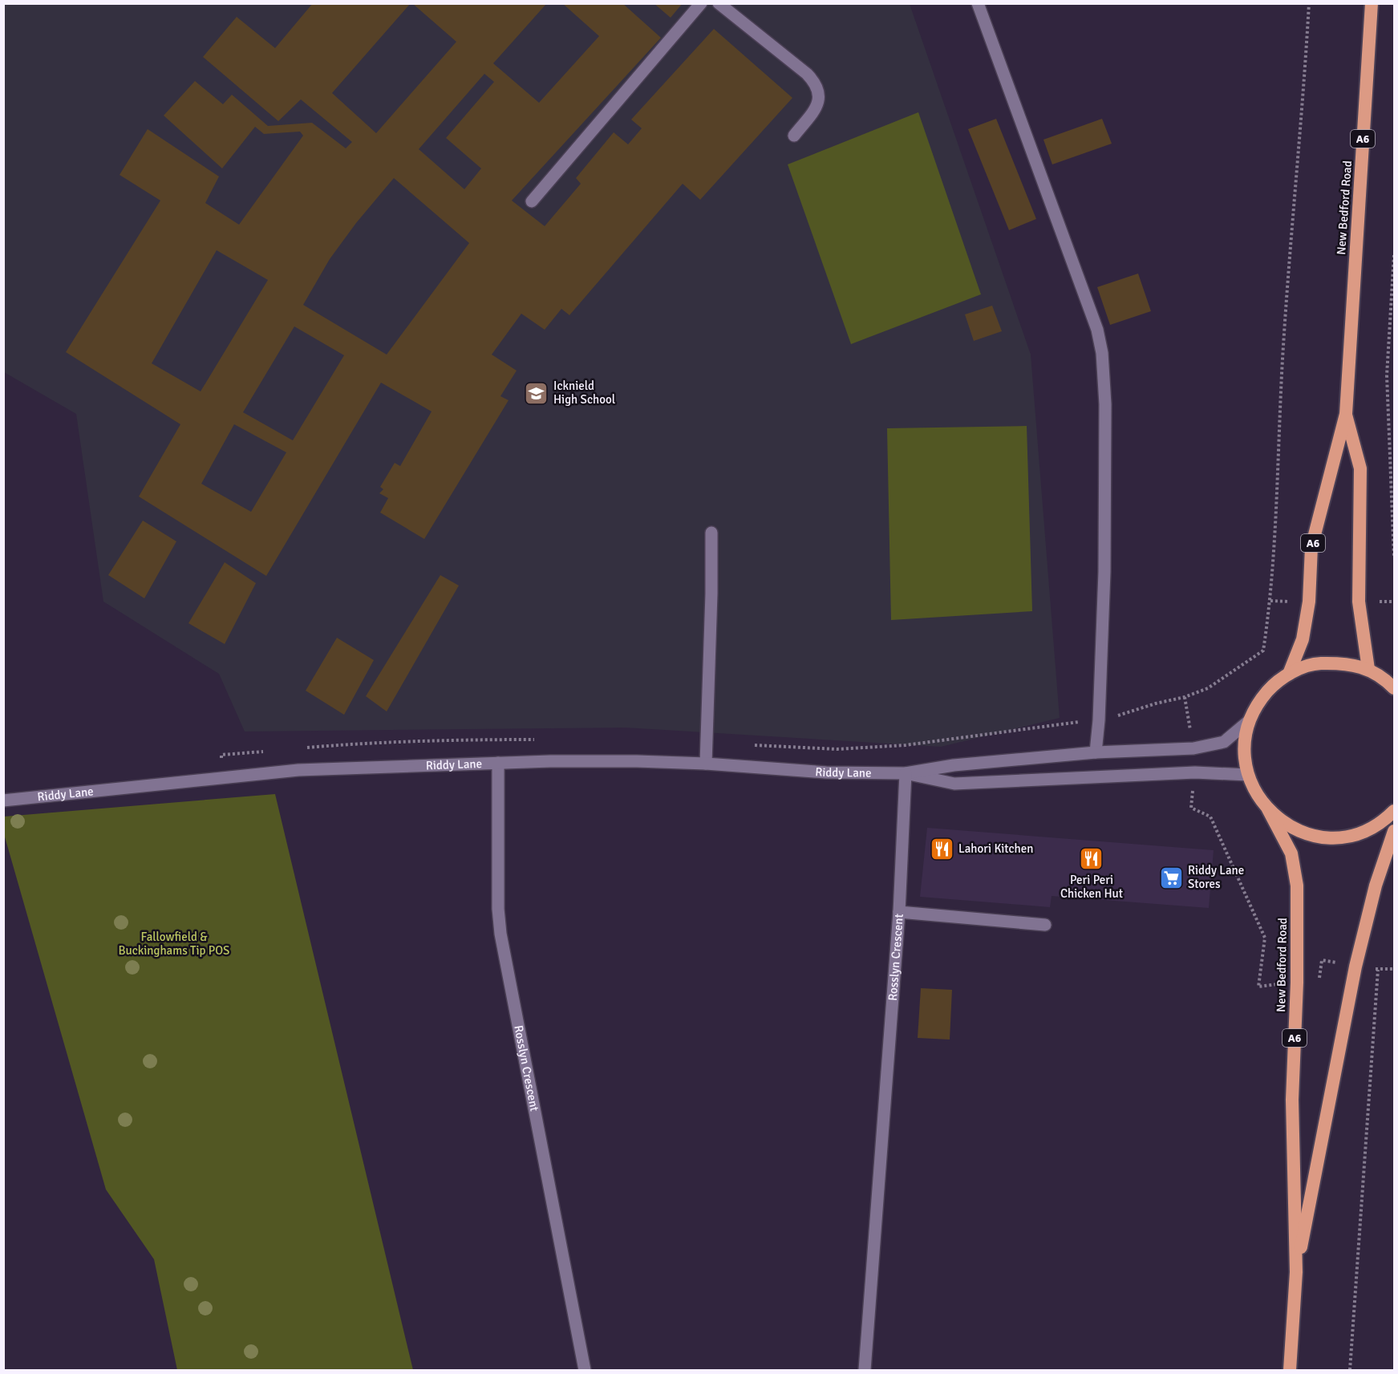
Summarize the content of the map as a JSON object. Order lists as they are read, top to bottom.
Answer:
{
  "streets": {
    "highway": ["A6", "New Bedford Road"],
    "street": ["Riddy Lane", "Rosslyn Crescent"]
  },
  "crossings": [
    ["A6", "New Bedford Road"],
    ["A6", "Riddy Lane"],
    ["Riddy Lane", "Rosslyn Crescent"]
  ],
  "parks": ["Fallowfield & Buckinghams Tip POS"],
  "places": {
    "school or university": ["Icknield High School"],
    "restaurant": ["Lahori Kitchen", "Peri Peri Chicken Hut"],
    "supermarket": ["Riddy Lane Stores"]
  }
}
